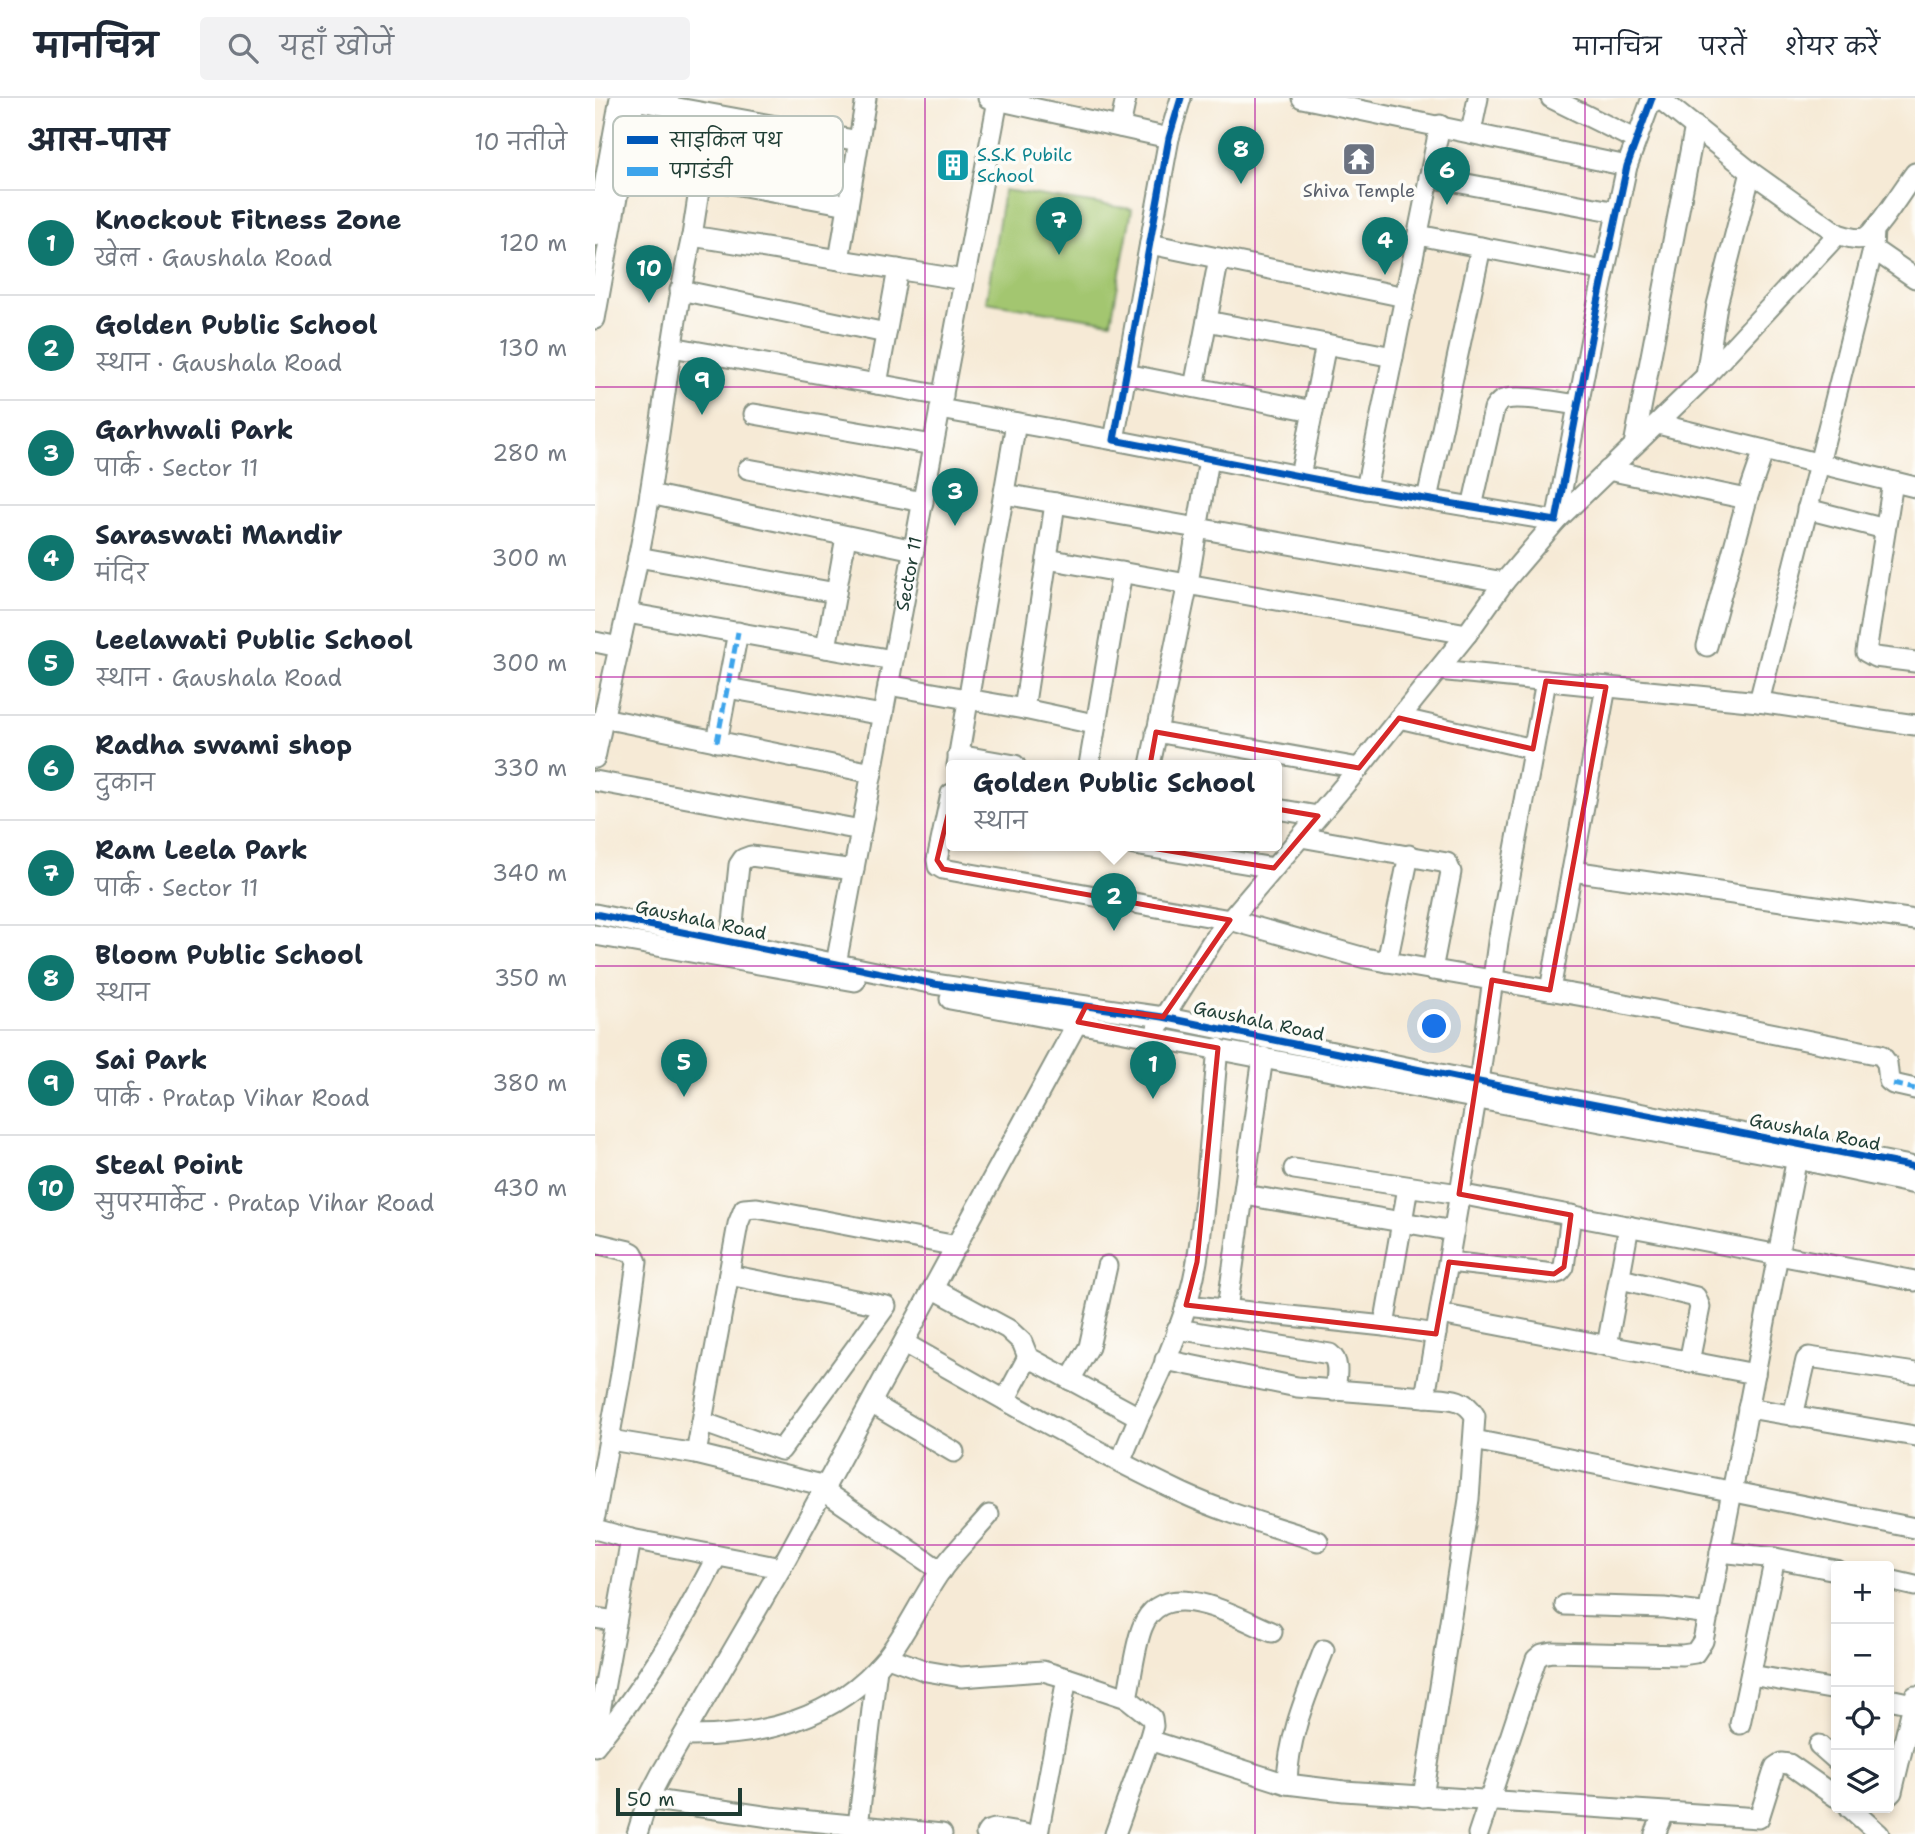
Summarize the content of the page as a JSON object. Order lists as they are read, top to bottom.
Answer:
{
  "streets": {
    "street": ["Sector 11", "Gaushala Road"]
  },
  "crossings": [
    ["Sector 11", "Gaushala Road"]
  ],
  "places": {
    "temple": ["Shiva Temple"],
    "building": ["S.S.K Pubilc School"]
  },
  "legend": ["साइकिल पथ", "पगडंडी"],
  "scale_bar": "50 m",
  "page": {
    "header": "मानचित्र",
    "search": "यहाँ खोजें",
    "nav": ["मानचित्र", "परतें", "शेयर करें"],
    "heading": ["आस-पास", "10 नतीजे"],
    "pins": [
      "8",
      "6",
      "7",
      "4",
      "10",
      "9",
      "3",
      "2",
      "5",
      "1"
    ],
    "list": [
      {
        "mark": "1",
        "name": "Knockout Fitness Zone",
        "note": "खेल · Gaushala Road",
        "value": "120 m"
      },
      {
        "mark": "2",
        "name": "Golden Public School",
        "note": "स्थान · Gaushala Road",
        "value": "130 m"
      },
      {
        "mark": "3",
        "name": "Garhwali Park",
        "note": "पार्क · Sector 11",
        "value": "280 m"
      },
      {
        "mark": "4",
        "name": "Saraswati Mandir",
        "note": "मंदिर",
        "value": "300 m"
      },
      {
        "mark": "5",
        "name": "Leelawati Public School",
        "note": "स्थान · Gaushala Road",
        "value": "300 m"
      },
      {
        "mark": "6",
        "name": "Radha swami shop",
        "note": "दुकान",
        "value": "330 m"
      },
      {
        "mark": "7",
        "name": "Ram Leela Park",
        "note": "पार्क · Sector 11",
        "value": "340 m"
      },
      {
        "mark": "8",
        "name": "Bloom Public School",
        "note": "स्थान",
        "value": "350 m"
      },
      {
        "mark": "9",
        "name": "Sai Park",
        "note": "पार्क · Pratap Vihar Road",
        "value": "380 m"
      },
      {
        "mark": "10",
        "name": "Steal Point",
        "note": "सुपरमार्केट · Pratap Vihar Road",
        "value": "430 m"
      }
    ],
    "popup": ["Golden Public School", "स्थान"],
    "map_buttons": ["+", "−"],
    "scale": "50 m"
  }
}
